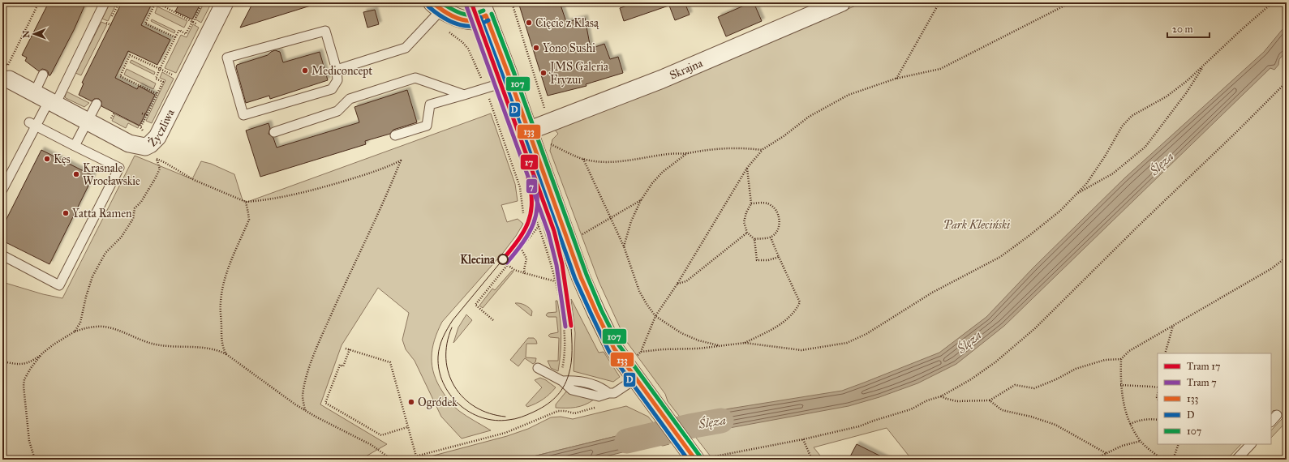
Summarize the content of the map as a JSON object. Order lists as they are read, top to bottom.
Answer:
{
  "streets": {
    "street": ["Skrajna", "Życzliwa"]
  },
  "water": ["Ślęza"],
  "parks": ["Park Kleciński"],
  "places": [
    "Cięcie z Klasą",
    "Yono Sushi",
    "Mediconcept",
    "JMS Galeria Fryzur",
    "Kęs",
    "Krasnale Wrocławskie",
    "Yatta Ramen",
    "Klecina",
    "Ogródek"
  ],
  "lines": [
    "tram line 17",
    "transit line 133",
    "transit line 107",
    "tram line 7",
    "transit line D"
  ],
  "legend": [
    "Tram 17",
    "Tram 7",
    "133",
    "D",
    "107"
  ],
  "scale_bar": "20 m",
  "north": "left"
}
